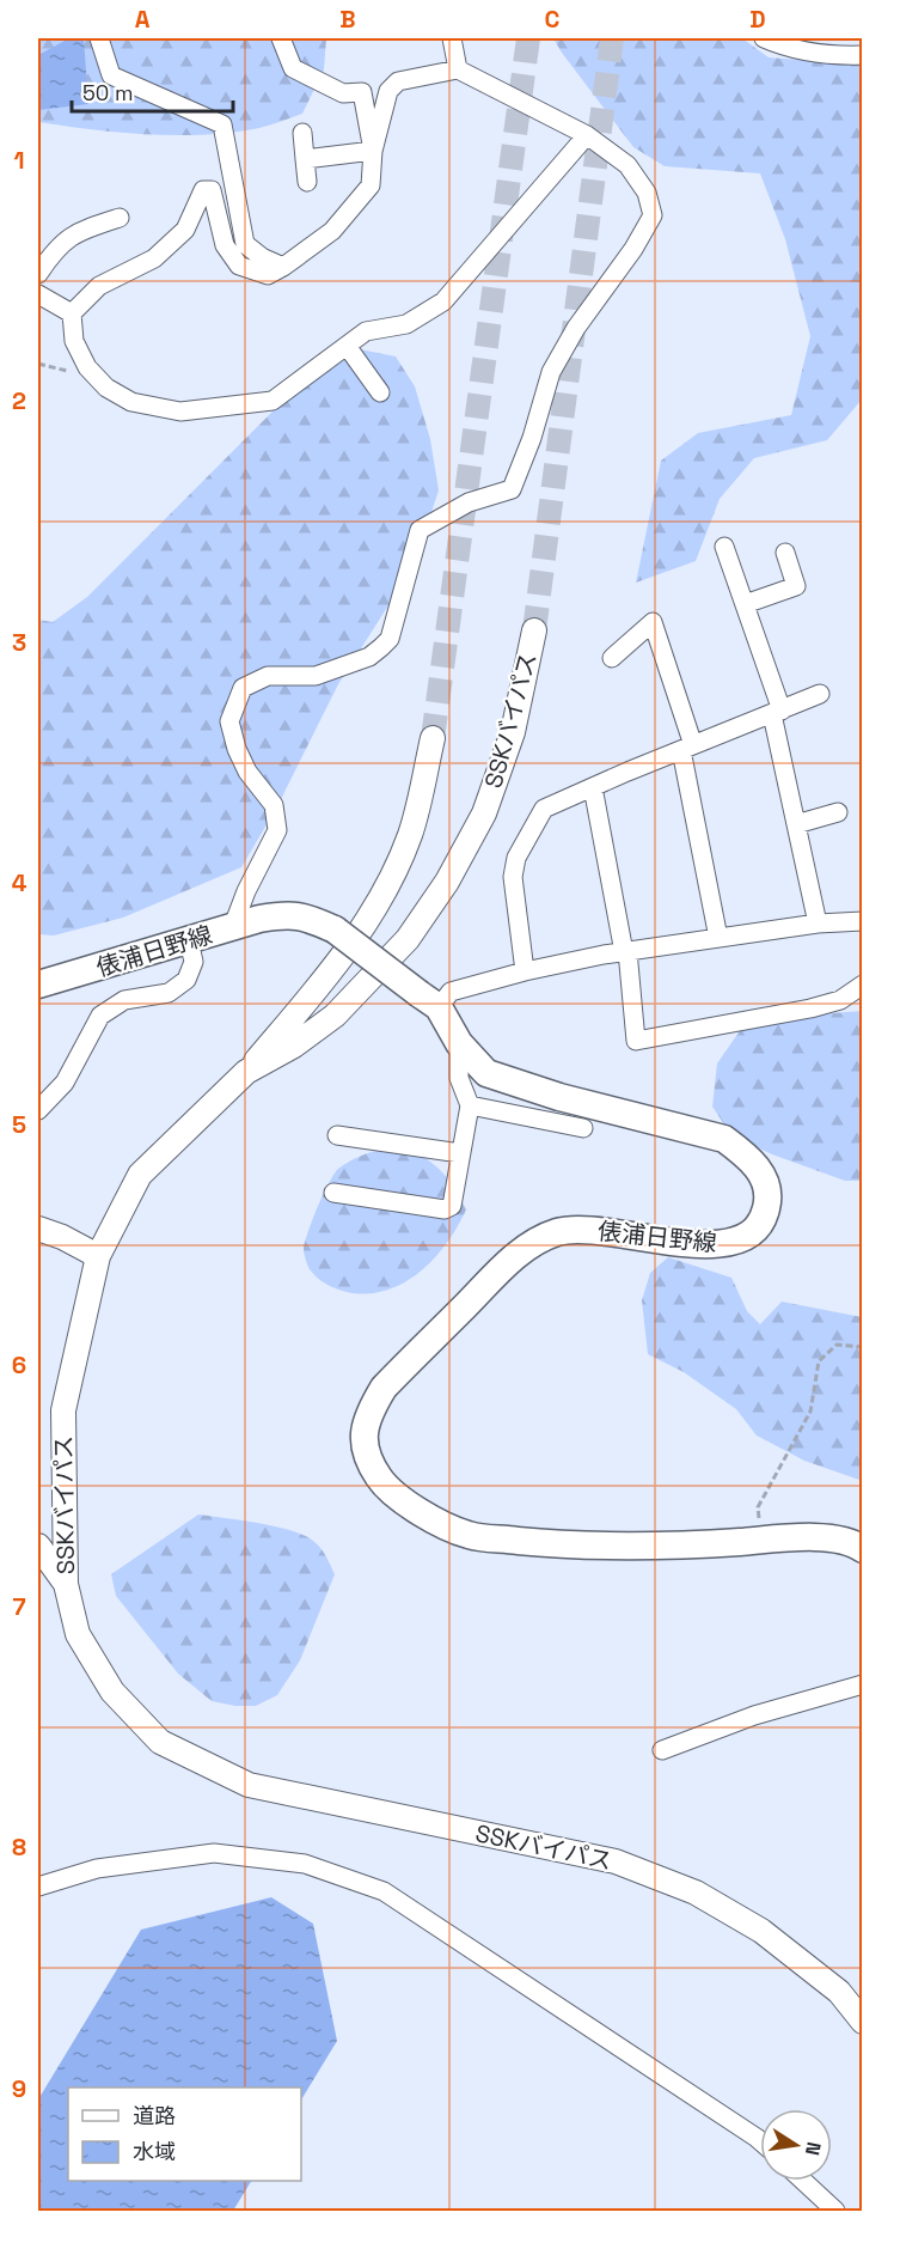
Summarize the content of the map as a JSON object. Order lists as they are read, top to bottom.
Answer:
{
  "streets": {
    "main road": ["俵浦日野線"],
    "street": ["SSKバイパス"]
  },
  "legend": ["道路", "水域"],
  "scale_bar": "50 m",
  "north": "right",
  "grid": {
    "columns": [
      "A",
      "B",
      "C",
      "D"
    ],
    "rows": [
      "1",
      "2",
      "3",
      "4",
      "5",
      "6",
      "7",
      "8",
      "9"
    ]
  }
}
